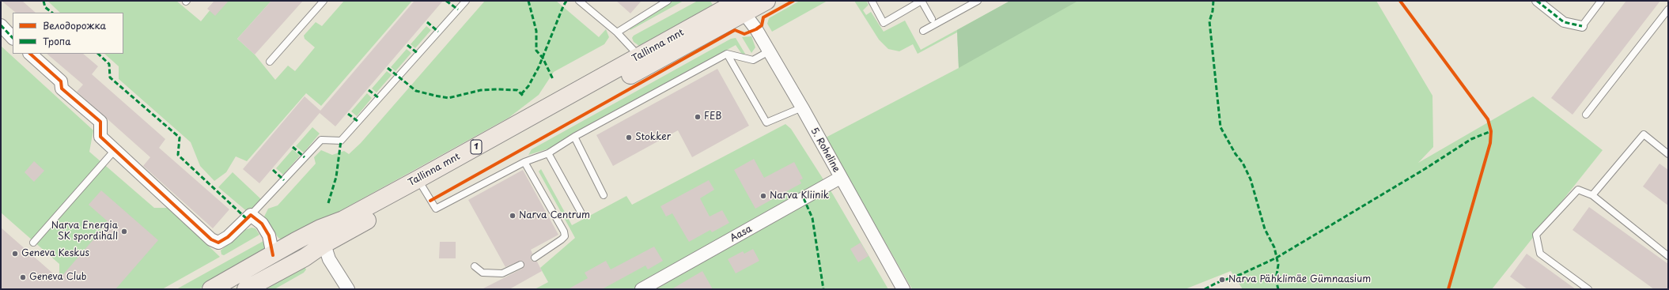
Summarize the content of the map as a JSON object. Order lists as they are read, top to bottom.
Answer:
{
  "streets": {
    "highway": ["Tallinna mnt", "1"],
    "street": ["5. Roheline", "Aasa"]
  },
  "crossings": [
    ["Tallinna mnt", "5. Roheline"],
    ["5. Roheline", "Aasa"]
  ],
  "places": [
    "FEB",
    "Stokker",
    "Narva Kliinik",
    "Narva Centrum",
    "Narva Energia SK spordihall",
    "Geneva Keskus",
    "Geneva Club",
    "Narva Pähklimäe Gümnaasium"
  ],
  "legend": ["Велодорожка", "Тропа"]
}
